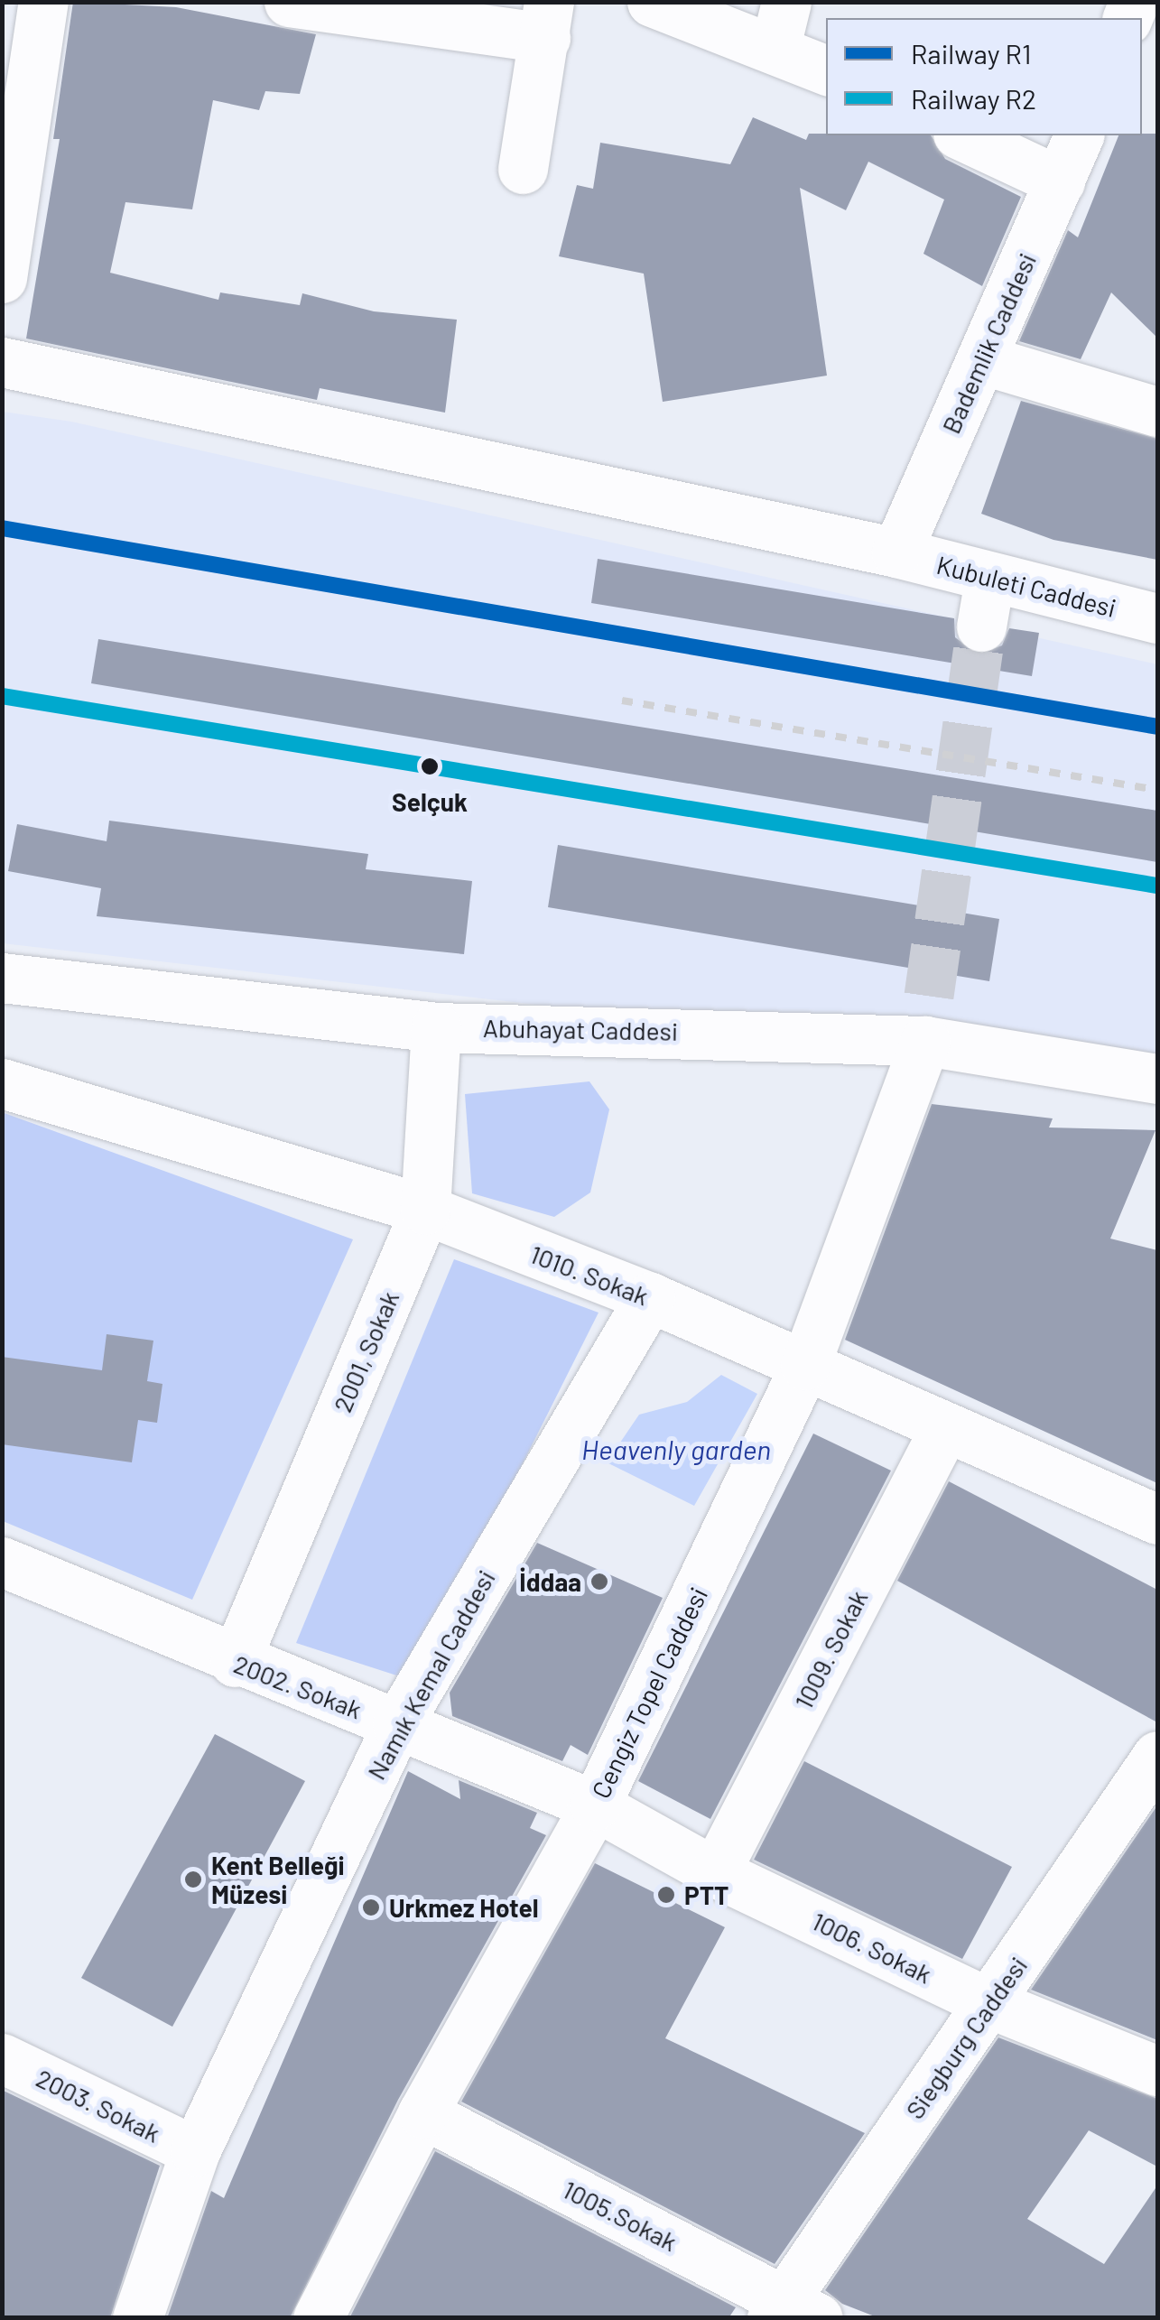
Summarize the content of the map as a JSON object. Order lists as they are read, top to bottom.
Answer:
{
  "streets": {
    "street": [
      "Bademlik Caddesi",
      "Kubuleti Caddesi",
      "Abuhayat Caddesi",
      "1010. Sokak",
      "2001, Sokak",
      "1009. Sokak",
      "Namık Kemal Caddesi",
      "2002. Sokak",
      "Cengiz Topel Caddesi",
      "1006. Sokak",
      "Siegburg Caddesi",
      "2003. Sokak",
      "1005.Sokak"
    ]
  },
  "crossings": [
    ["Bademlik Caddesi", "Kubuleti Caddesi"],
    ["Abuhayat Caddesi", "2001, Sokak"],
    ["Abuhayat Caddesi", "Cengiz Topel Caddesi"],
    ["1010. Sokak", "2001, Sokak"],
    ["1010. Sokak", "1009. Sokak"],
    ["1010. Sokak", "Namık Kemal Caddesi"],
    ["1010. Sokak", "Cengiz Topel Caddesi"],
    ["2001, Sokak", "2002. Sokak"],
    ["1009. Sokak", "1006. Sokak"],
    ["Namık Kemal Caddesi", "2002. Sokak"],
    ["Namık Kemal Caddesi", "2003. Sokak"],
    ["2002. Sokak", "Cengiz Topel Caddesi"],
    ["2002. Sokak", "1006. Sokak"],
    ["Cengiz Topel Caddesi", "1006. Sokak"],
    ["Cengiz Topel Caddesi", "1005.Sokak"],
    ["1006. Sokak", "Siegburg Caddesi"],
    ["Siegburg Caddesi", "1005.Sokak"]
  ],
  "water": ["Heavenly garden"],
  "places": [
    "Selçuk",
    "İddaa",
    "Kent Belleği Müzesi",
    "PTT",
    "Urkmez Hotel"
  ],
  "lines": ["rail line R1", "rail line R2"],
  "legend": ["Railway R1", "Railway R2"]
}
